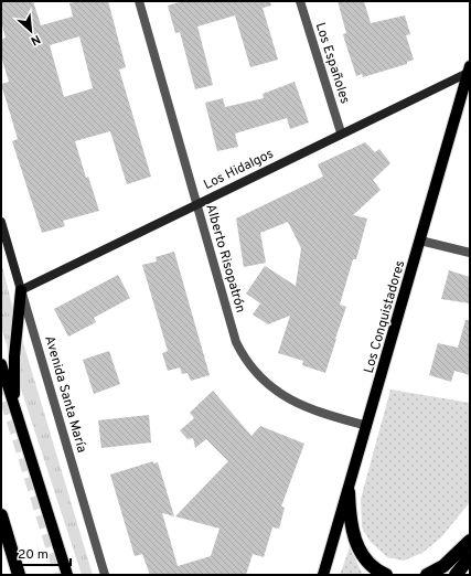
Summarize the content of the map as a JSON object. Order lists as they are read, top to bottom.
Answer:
{
  "streets": {
    "main road": ["Los Conquistadores"],
    "street": [
      "Los Españoles",
      "Los Hidalgos",
      "Alberto Risopatrón",
      "Avenida Santa María"
    ]
  },
  "crossings": [
    ["Los Españoles", "Los Hidalgos"],
    ["Los Hidalgos", "Alberto Risopatrón"],
    ["Los Hidalgos", "Los Conquistadores"],
    ["Los Hidalgos", "Avenida Santa María"],
    ["Alberto Risopatrón", "Los Conquistadores"]
  ],
  "scale_bar": "20 m",
  "north": "bottom right"
}
